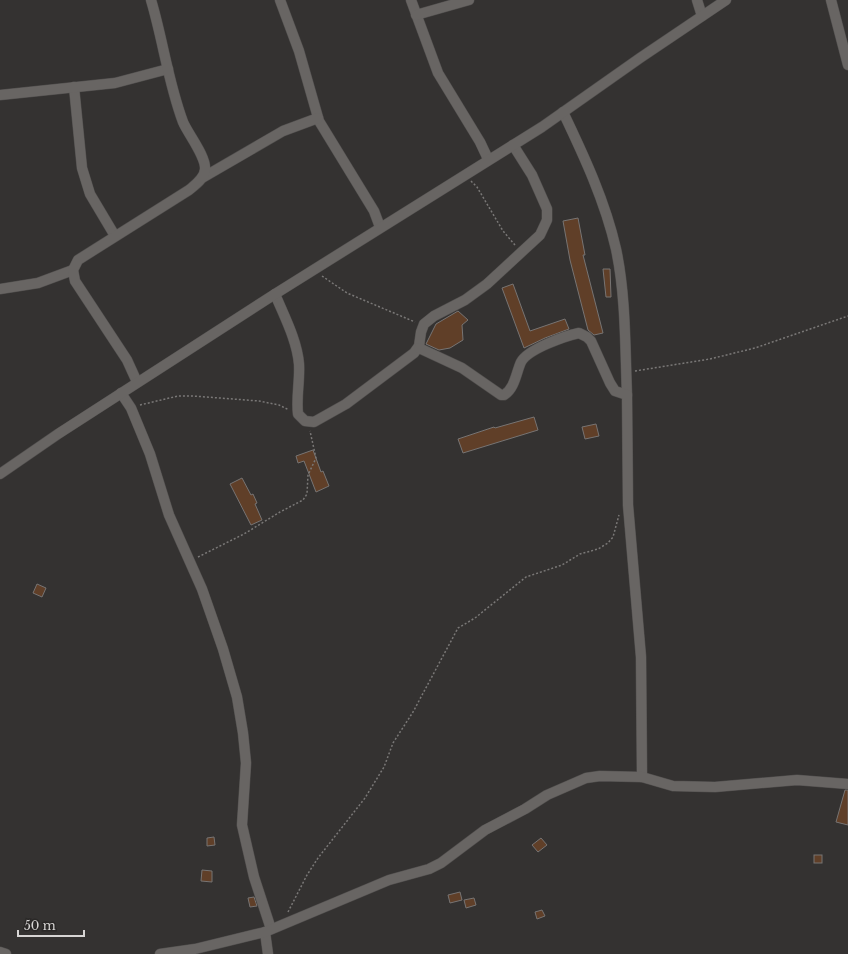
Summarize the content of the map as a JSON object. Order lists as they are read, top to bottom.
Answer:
{
  "scale_bar": "50 m"
}
